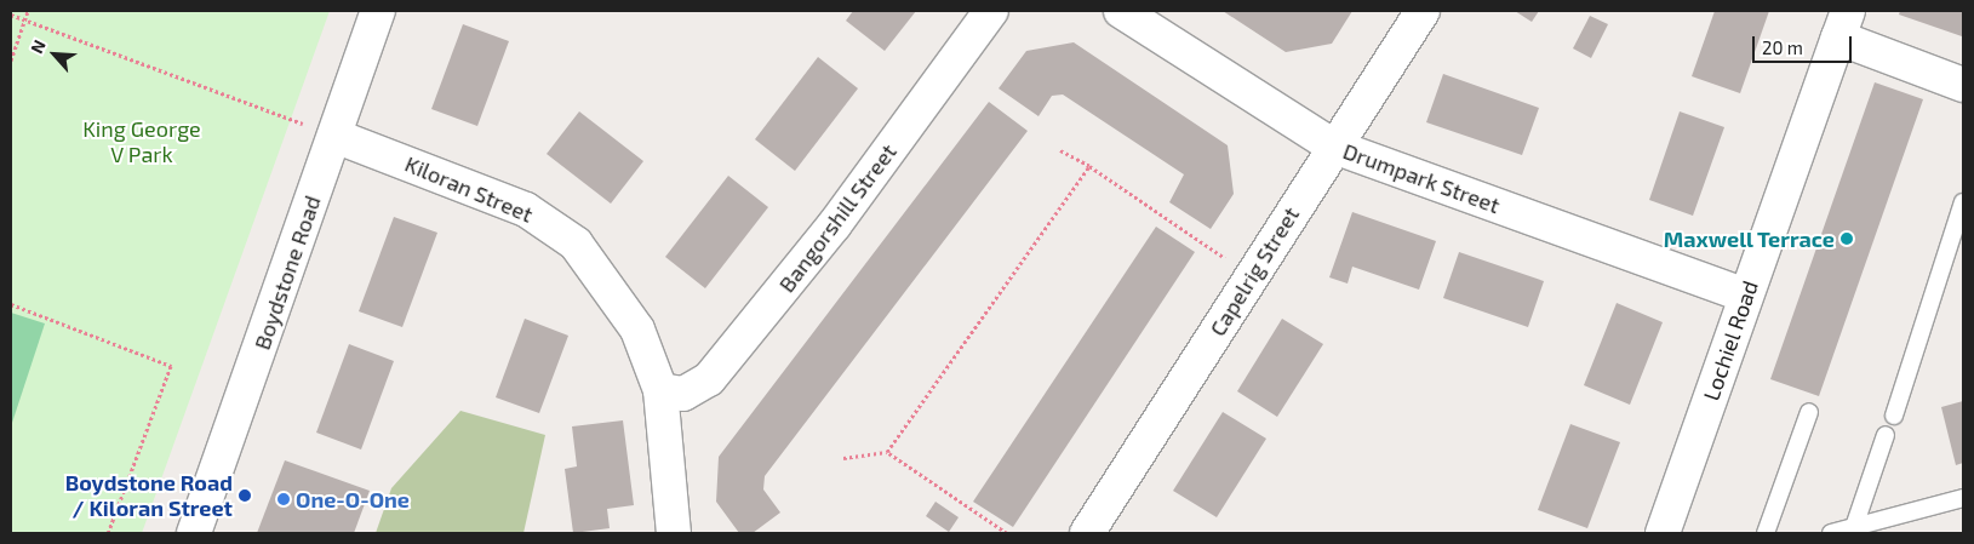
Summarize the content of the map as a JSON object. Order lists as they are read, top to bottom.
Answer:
{
  "streets": {
    "street": [
      "Drumpark Street",
      "Kiloran Street",
      "Bangorshill Street",
      "Capelrig Street",
      "Boydstone Road",
      "Lochiel Road"
    ]
  },
  "crossings": [
    ["Drumpark Street", "Capelrig Street"],
    ["Drumpark Street", "Lochiel Road"],
    ["Kiloran Street", "Bangorshill Street"],
    ["Kiloran Street", "Boydstone Road"]
  ],
  "parks": ["King George V Park"],
  "places": ["Maxwell Terrace", "Boydstone Road / Kiloran Street", "One-O-One"],
  "scale_bar": "20 m",
  "north": "top left"
}
